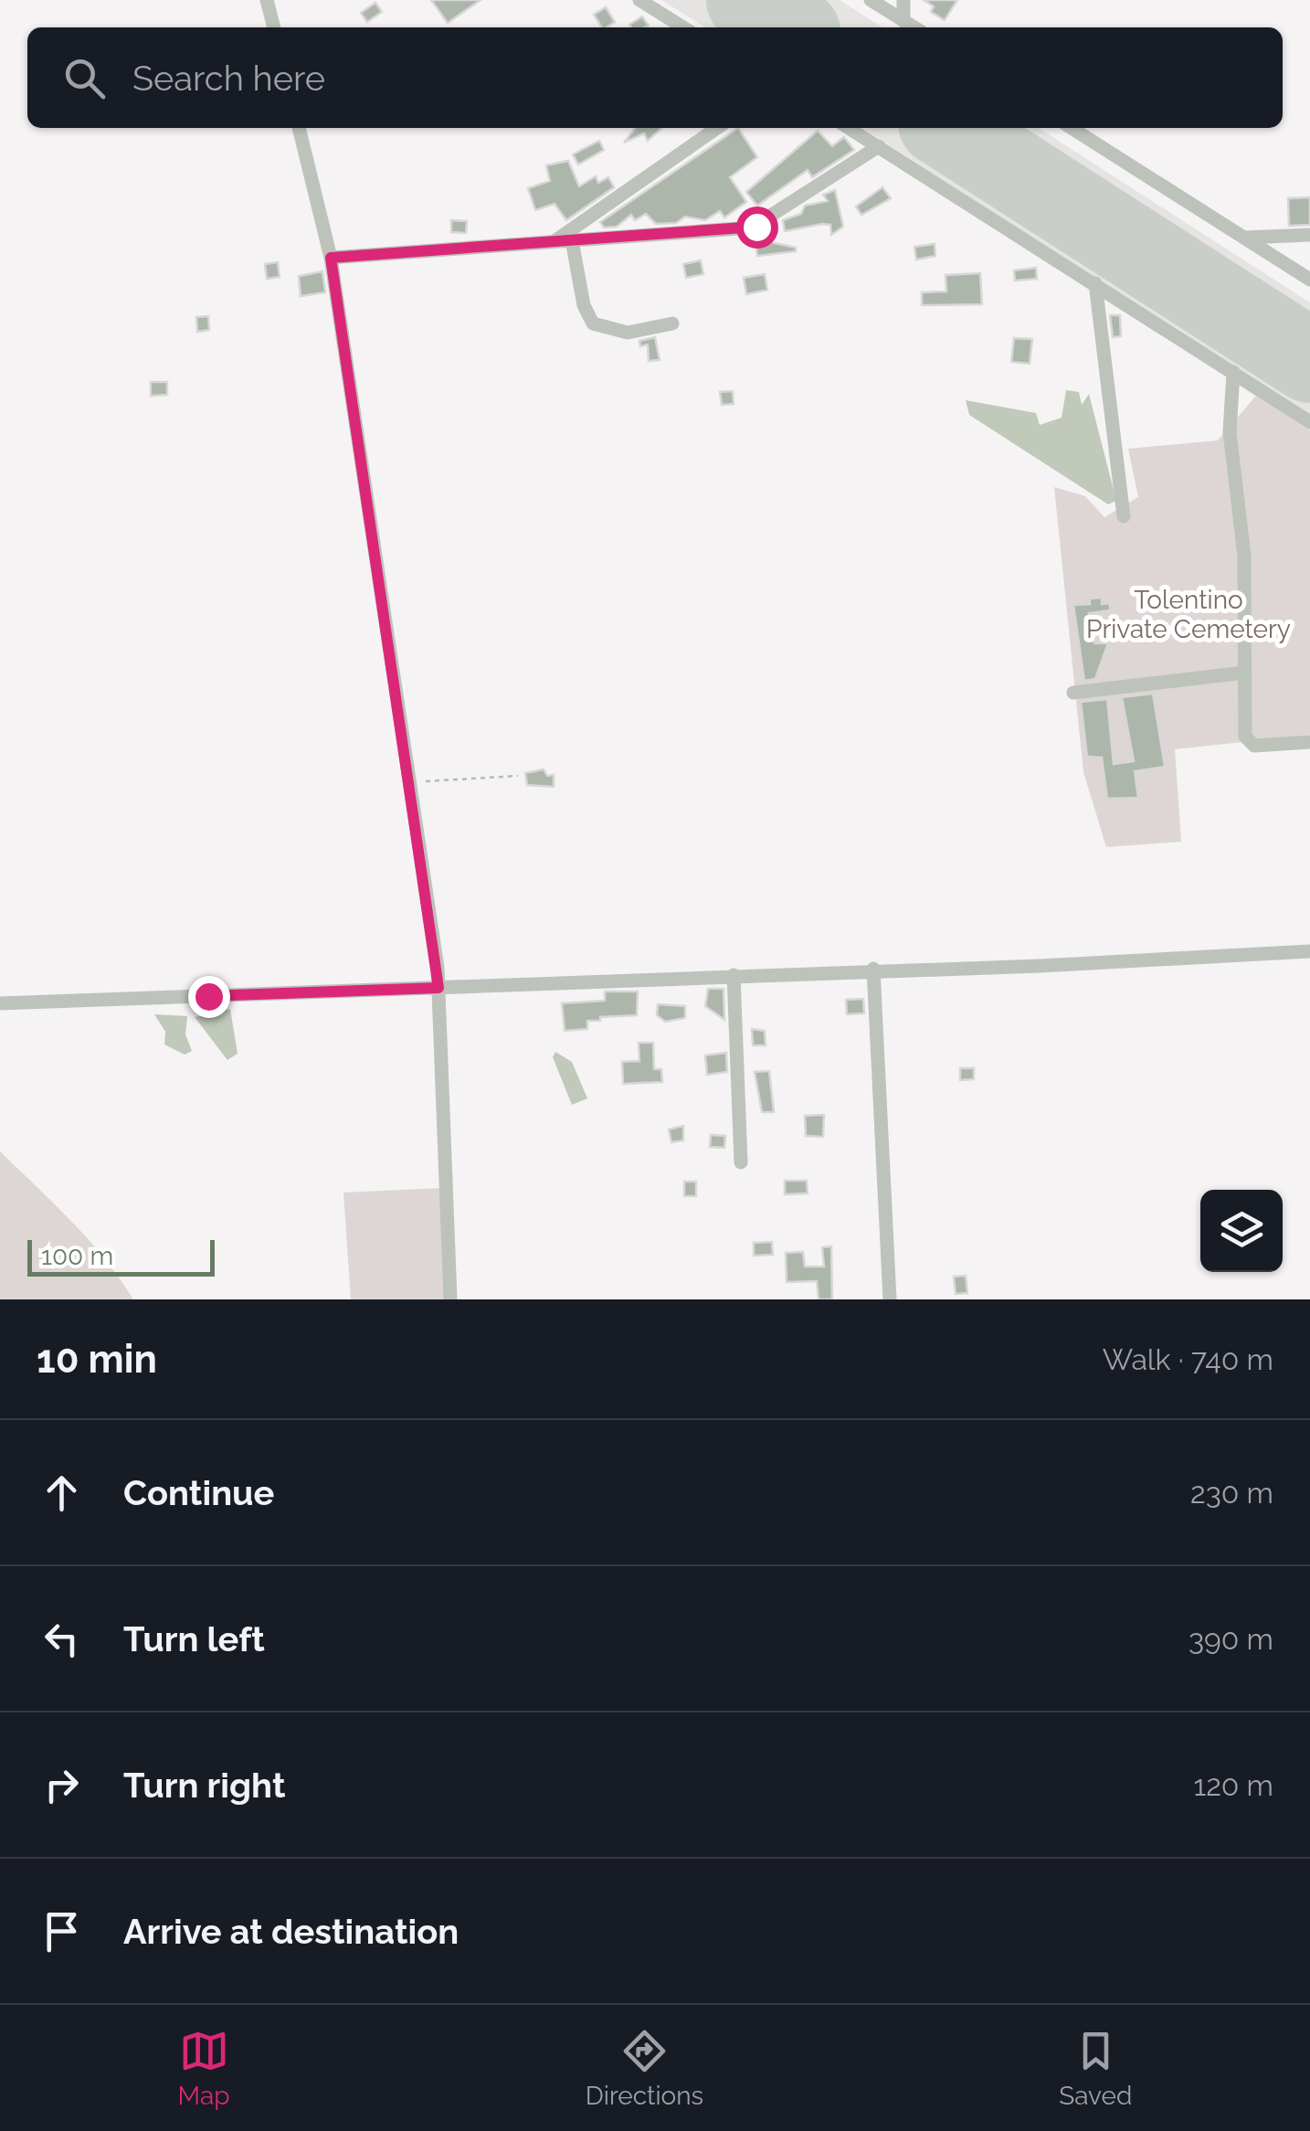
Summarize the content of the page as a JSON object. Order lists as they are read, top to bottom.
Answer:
{
  "parks": ["Tolentino Private Cemetery"],
  "scale_bar": "100 m",
  "page": {
    "search": "Search here",
    "scale": "100 m",
    "heading": ["10 min", "Walk · 740 m"],
    "list": [
      ["Continue", "230 m"],
      ["Turn left", "390 m"],
      ["Turn right", "120 m"],
      "Arrive at destination"
    ],
    "nav": ["Map", "Directions", "Saved"]
  }
}
